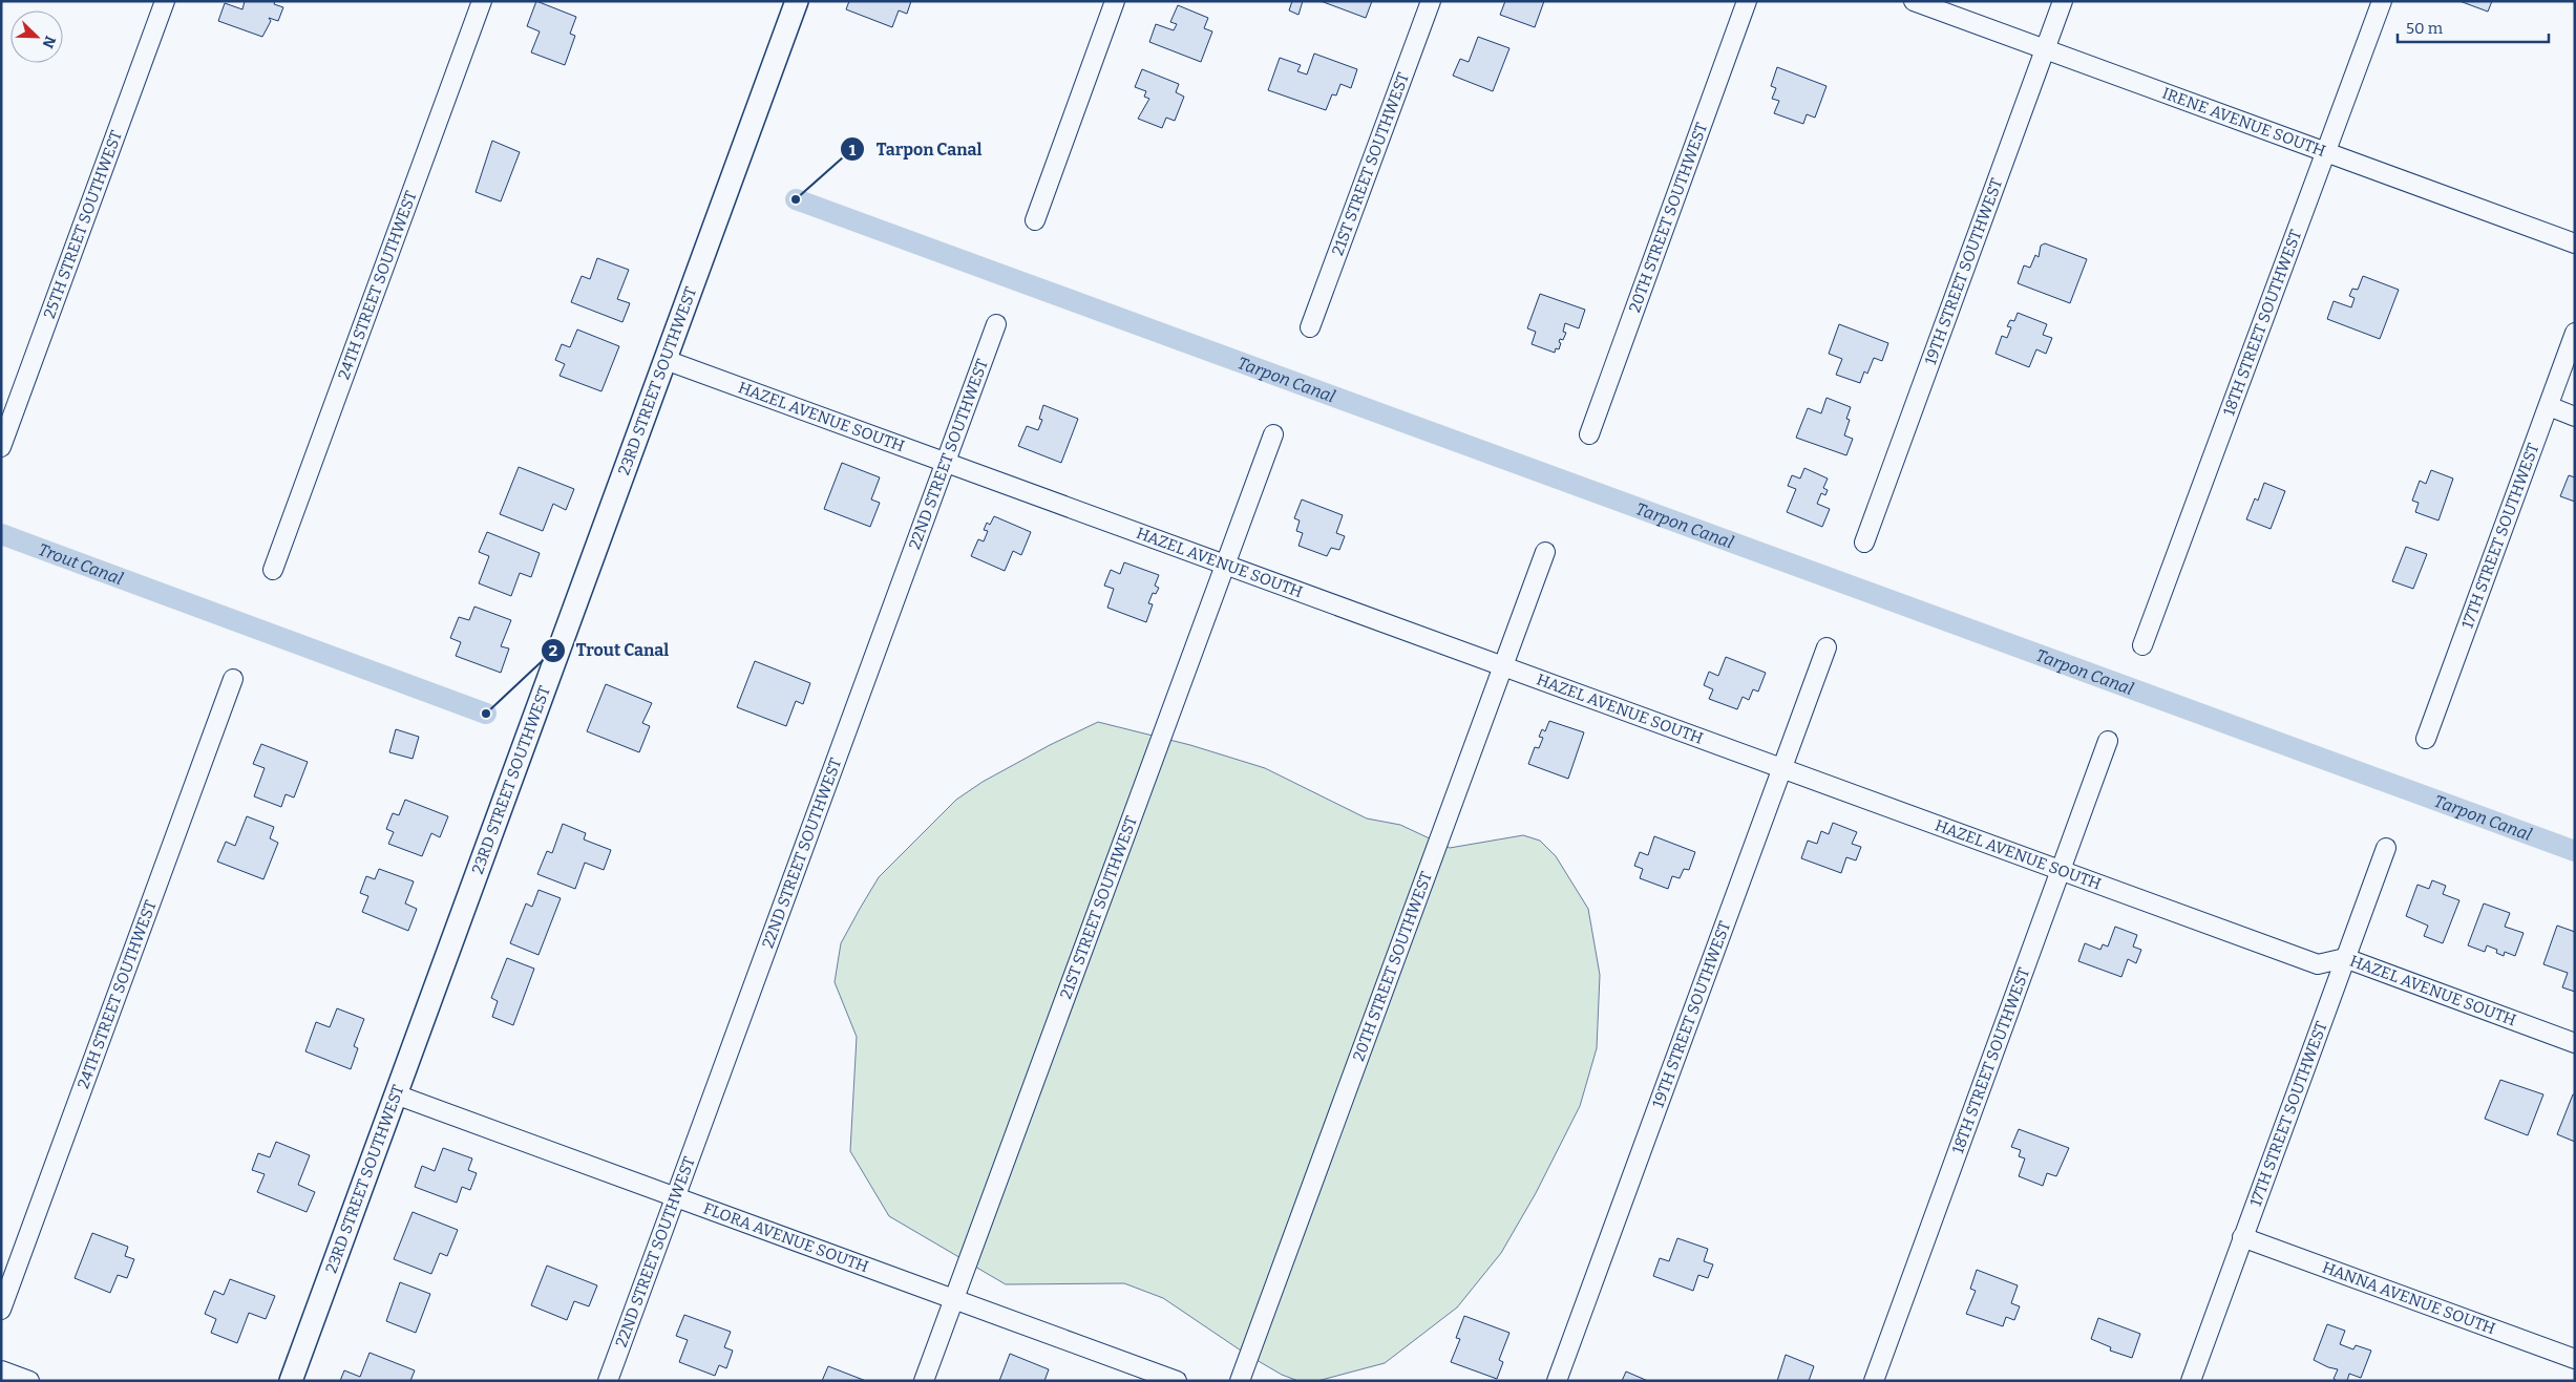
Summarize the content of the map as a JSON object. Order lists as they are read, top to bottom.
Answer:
{
  "streets": {
    "street": [
      "IRENE AVENUE SOUTH",
      "21ST STREET SOUTHWEST",
      "20TH STREET SOUTHWEST",
      "25TH STREET SOUTHWEST",
      "19TH STREET SOUTHWEST",
      "24TH STREET SOUTHWEST",
      "18TH STREET SOUTHWEST",
      "23RD STREET SOUTHWEST",
      "HAZEL AVENUE SOUTH",
      "22ND STREET SOUTHWEST",
      "17TH STREET SOUTHWEST",
      "FLORA AVENUE SOUTH",
      "HANNA AVENUE SOUTH"
    ]
  },
  "crossings": [
    ["IRENE AVENUE SOUTH", "19TH STREET SOUTHWEST"],
    ["IRENE AVENUE SOUTH", "18TH STREET SOUTHWEST"],
    ["21ST STREET SOUTHWEST", "HAZEL AVENUE SOUTH"],
    ["21ST STREET SOUTHWEST", "FLORA AVENUE SOUTH"],
    ["20TH STREET SOUTHWEST", "HAZEL AVENUE SOUTH"],
    ["19TH STREET SOUTHWEST", "HAZEL AVENUE SOUTH"],
    ["18TH STREET SOUTHWEST", "HAZEL AVENUE SOUTH"],
    ["23RD STREET SOUTHWEST", "HAZEL AVENUE SOUTH"],
    ["23RD STREET SOUTHWEST", "FLORA AVENUE SOUTH"],
    ["HAZEL AVENUE SOUTH", "22ND STREET SOUTHWEST"],
    ["HAZEL AVENUE SOUTH", "17TH STREET SOUTHWEST"],
    ["22ND STREET SOUTHWEST", "FLORA AVENUE SOUTH"],
    ["17TH STREET SOUTHWEST", "HANNA AVENUE SOUTH"]
  ],
  "water": ["Tarpon Canal", "Trout Canal"],
  "places": ["Tarpon Canal", "Trout Canal"],
  "scale_bar": "50 m",
  "north": "bottom right"
}
